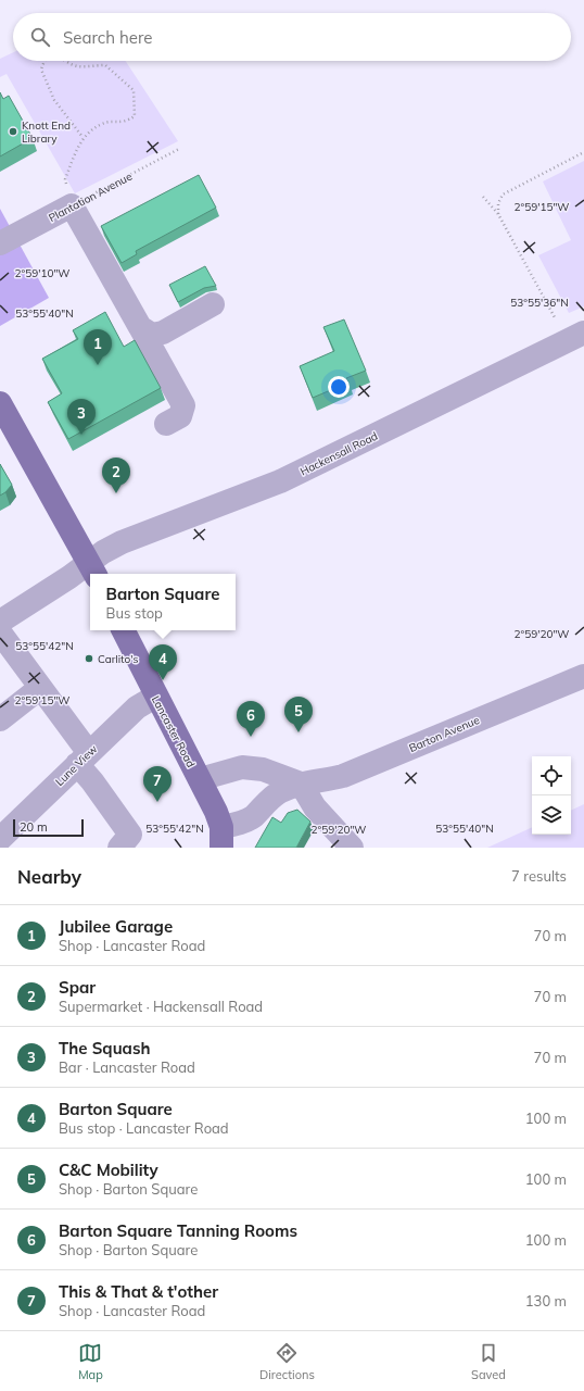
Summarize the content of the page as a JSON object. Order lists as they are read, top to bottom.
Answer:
{
  "streets": {
    "main road": ["Lancaster Road"],
    "street": [
      "Plantation Avenue",
      "Hackensall Road",
      "Barton Avenue",
      "Lune View"
    ]
  },
  "crossings": [
    ["Lancaster Road", "Lune View"]
  ],
  "places": ["Knott End Library", "Carlito's"],
  "scale_bar": "20 m",
  "page": {
    "search": "Search here",
    "pins": [
      "1",
      "3",
      "2",
      "4",
      "5",
      "6",
      "7"
    ],
    "popup": ["Barton Square", "Bus stop"],
    "scale": "20 m",
    "heading": ["Nearby", "7 results"],
    "list": [
      {
        "mark": "1",
        "name": "Jubilee Garage",
        "note": "Shop · Lancaster Road",
        "value": "70 m"
      },
      {
        "mark": "2",
        "name": "Spar",
        "note": "Supermarket · Hackensall Road",
        "value": "70 m"
      },
      {
        "mark": "3",
        "name": "The Squash",
        "note": "Bar · Lancaster Road",
        "value": "70 m"
      },
      {
        "mark": "4",
        "name": "Barton Square",
        "note": "Bus stop · Lancaster Road",
        "value": "100 m"
      },
      {
        "mark": "5",
        "name": "C&C Mobility",
        "note": "Shop · Barton Square",
        "value": "100 m"
      },
      {
        "mark": "6",
        "name": "Barton Square Tanning Rooms",
        "note": "Shop · Barton Square",
        "value": "100 m"
      },
      {
        "mark": "7",
        "name": "This & That & t'other",
        "note": "Shop · Lancaster Road",
        "value": "130 m"
      }
    ],
    "nav": ["Map", "Directions", "Saved"]
  },
  "coordinates": [
    "2°59'15\"W",
    "2°59'10\"W",
    "53°55'36\"N",
    "53°55'40\"N",
    "2°59'20\"W",
    "53°55'42\"N"
  ]
}
